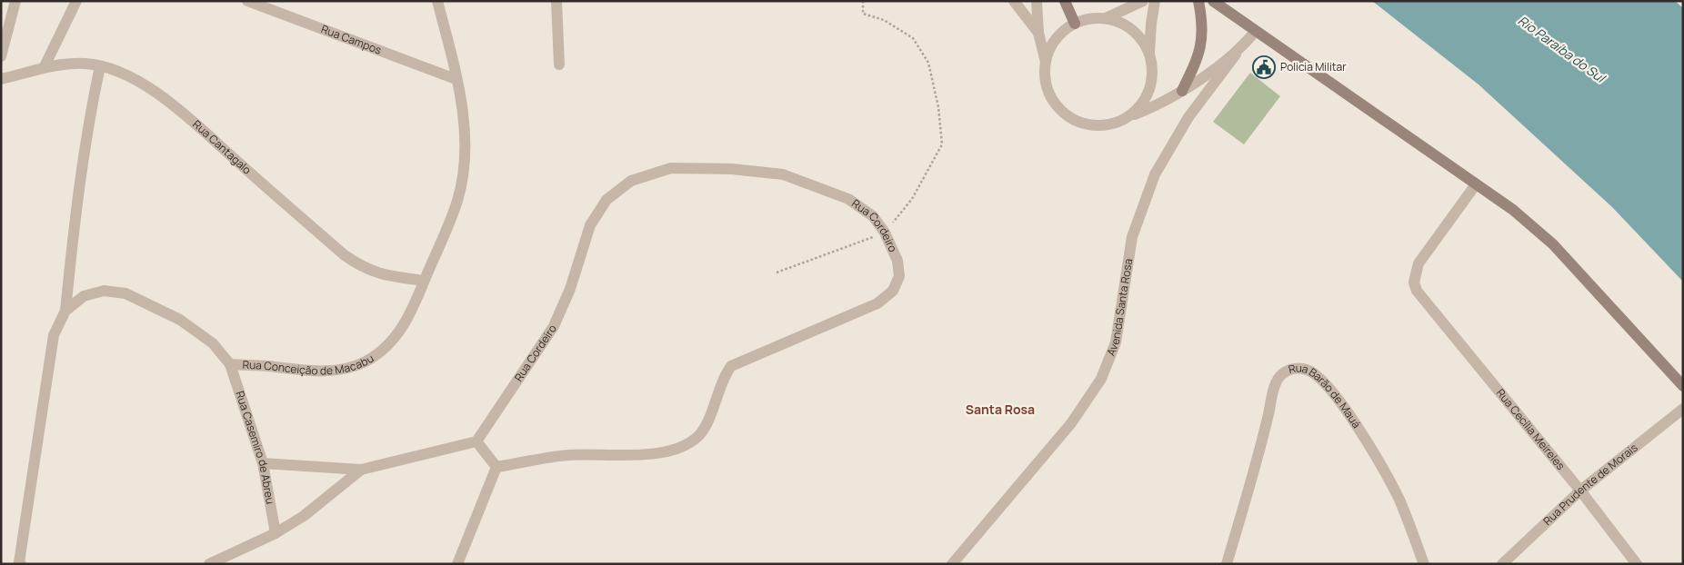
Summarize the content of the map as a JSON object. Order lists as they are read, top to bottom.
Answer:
{
  "streets": {
    "street": [
      "Rua Campos",
      "Rua Cantagalo",
      "Rua Cordeiro",
      "Avenida Santa Rosa",
      "Rua Conceição de Macabu",
      "Rua Barão de Mauá",
      "Rua Cecília Meireles",
      "Rua Casemiro de Abreu",
      "Rua Prudente de Morais"
    ]
  },
  "crossings": [
    ["Rua Campos", "Rua Conceição de Macabu"],
    ["Rua Cantagalo", "Rua Conceição de Macabu"],
    ["Rua Conceição de Macabu", "Rua Casemiro de Abreu"],
    ["Rua Cecília Meireles", "Rua Prudente de Morais"]
  ],
  "districts": ["Santa Rosa"],
  "water": ["Rio Paraíba do Sul"],
  "places": {
    "public building": ["Policia Militar"]
  }
}
